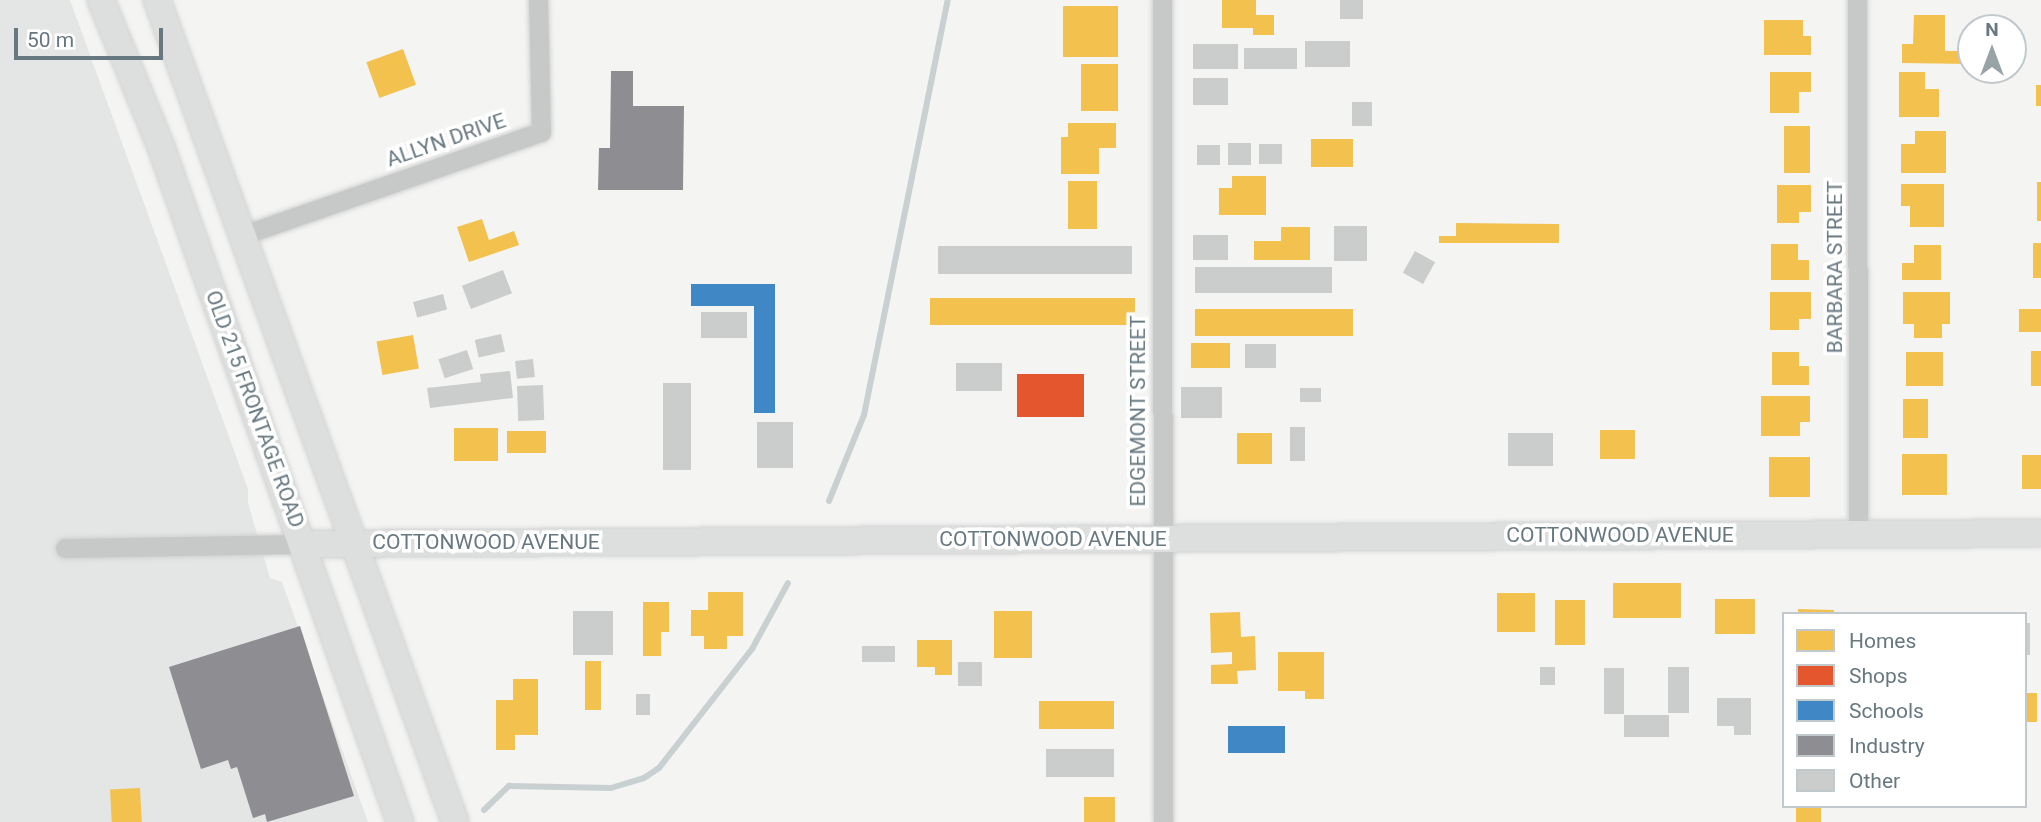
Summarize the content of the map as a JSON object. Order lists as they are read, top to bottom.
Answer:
{
  "streets": {
    "street": [
      "ALLYN DRIVE",
      "BARBARA STREET",
      "OLD 215 FRONTAGE ROAD",
      "EDGEMONT STREET",
      "COTTONWOOD AVENUE"
    ]
  },
  "crossings": [
    ["BARBARA STREET", "COTTONWOOD AVENUE"],
    ["OLD 215 FRONTAGE ROAD", "COTTONWOOD AVENUE"],
    ["EDGEMONT STREET", "COTTONWOOD AVENUE"]
  ],
  "legend": [
    "Homes",
    "Shops",
    "Schools",
    "Industry",
    "Other"
  ],
  "scale_bar": "50 m",
  "north": "top"
}
